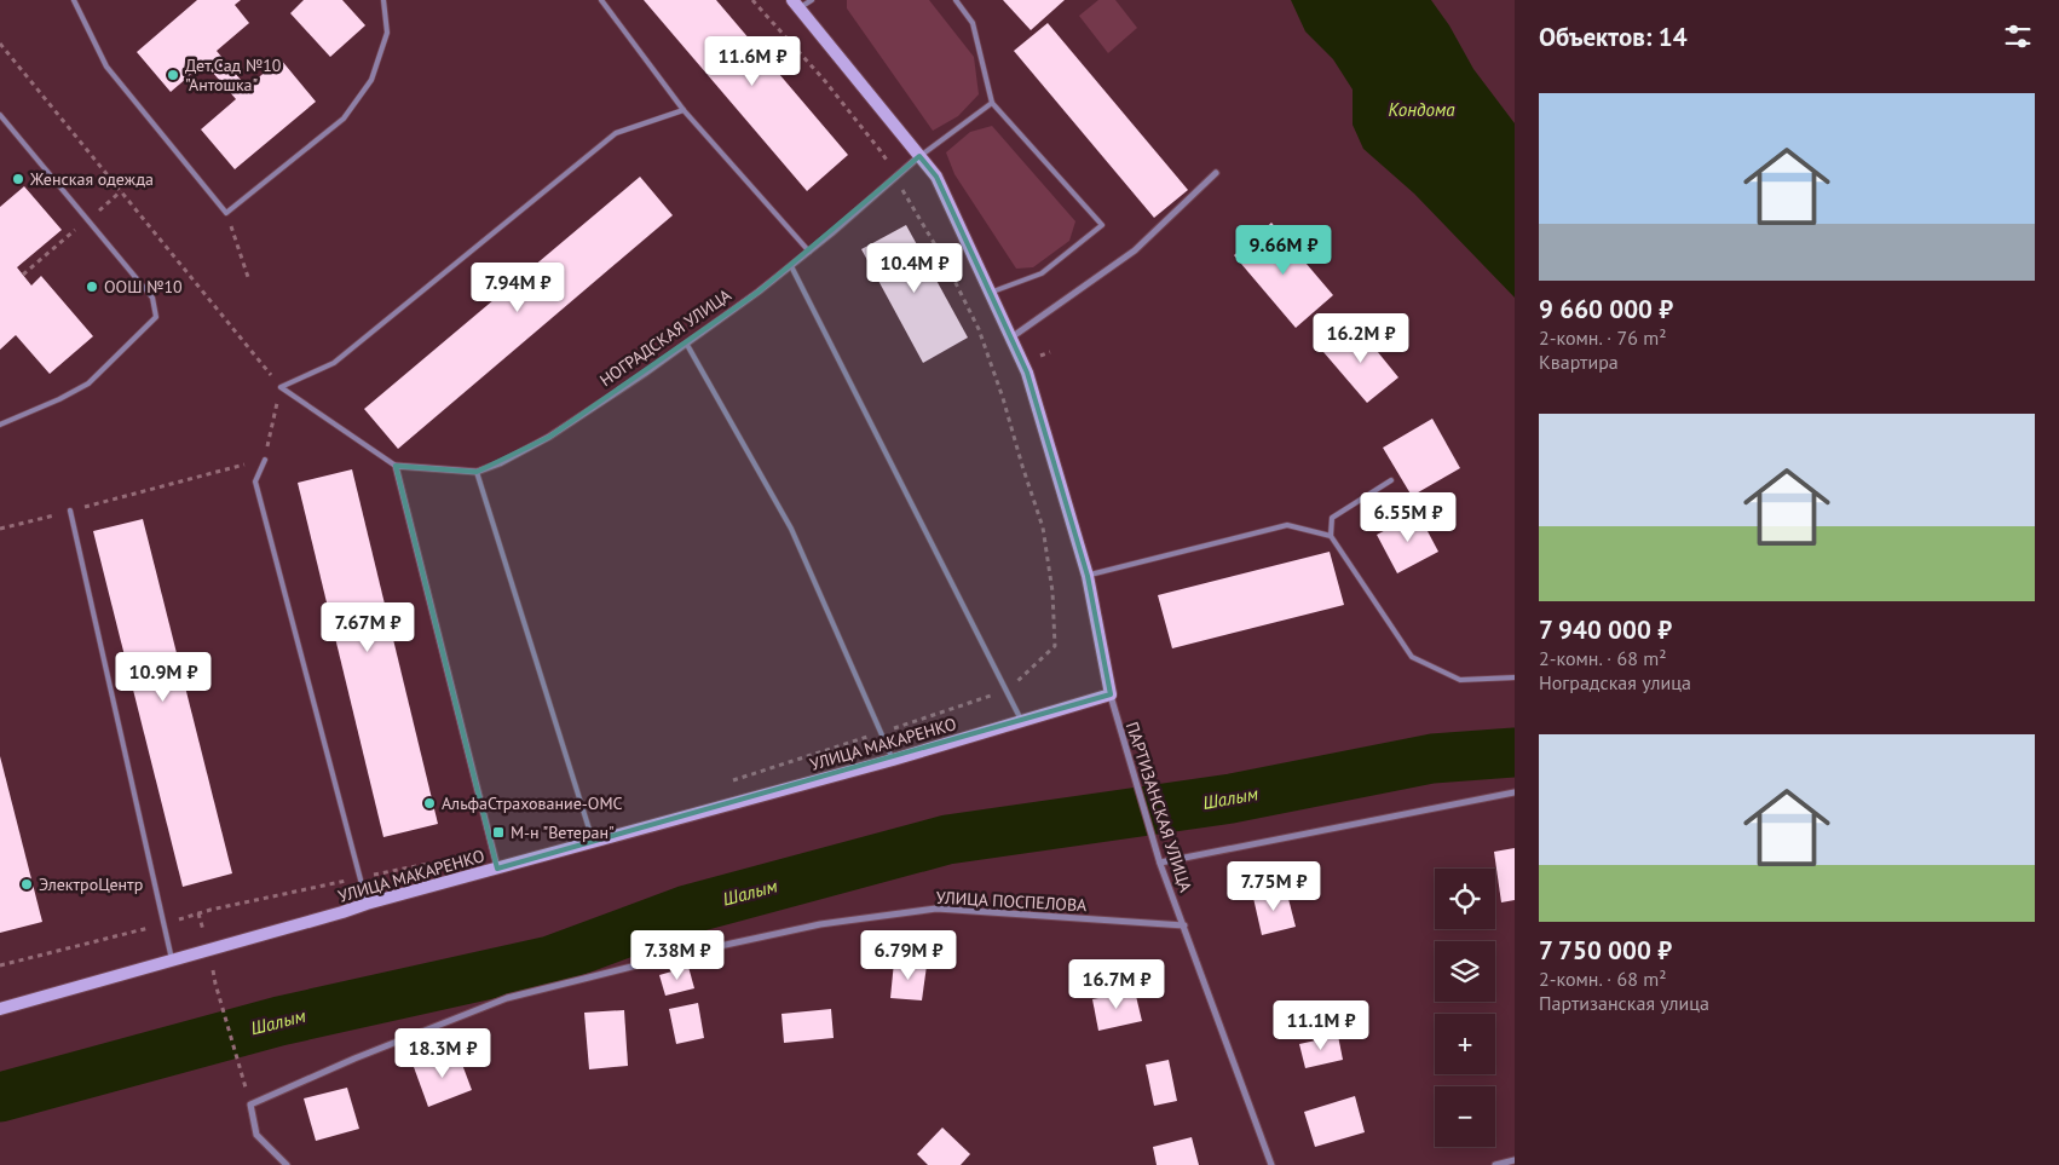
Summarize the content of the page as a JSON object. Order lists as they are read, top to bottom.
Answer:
{
  "streets": {
    "street": [
      "НОГРАДСКАЯ УЛИЦА",
      "УЛИЦА МАКАРЕНКО",
      "ПАРТИЗАНСКАЯ УЛИЦА",
      "УЛИЦА ПОСПЕЛОВА"
    ]
  },
  "crossings": [
    ["УЛИЦА МАКАРЕНКО", "ПАРТИЗАНСКАЯ УЛИЦА"],
    ["ПАРТИЗАНСКАЯ УЛИЦА", "УЛИЦА ПОСПЕЛОВА"]
  ],
  "water": ["Кондома", "Шалым"],
  "places": {
    "other": [
      "Дет.Сад №10 \"Антошка\"",
      "Женская одежда",
      "ООШ №10",
      "АльфаСтрахование-ОМС",
      "ЭлектроЦентр"
    ],
    "transit": ["М-н \"Ветеран\""]
  },
  "page": {
    "heading": "Объектов: 14",
    "price": [
      "11.6M ₽",
      "9.66M ₽",
      "10.4M ₽",
      "7.94M ₽",
      "16.2M ₽",
      "6.55M ₽",
      "7.67M ₽",
      "10.9M ₽",
      "7.75M ₽",
      "7.38M ₽",
      "6.79M ₽",
      "16.7M ₽",
      "11.1M ₽",
      "18.3M ₽"
    ],
    "list": [
      {
        "name": "9 660 000 ₽",
        "note": "2-комн. · 76 m² · Квартира"
      },
      {
        "name": "7 940 000 ₽",
        "note": "2-комн. · 68 m² · Ноградская улица"
      },
      {
        "name": "7 750 000 ₽",
        "note": "2-комн. · 68 m² · Партизанская улица"
      }
    ],
    "map_buttons": ["+", "−"]
  }
}
